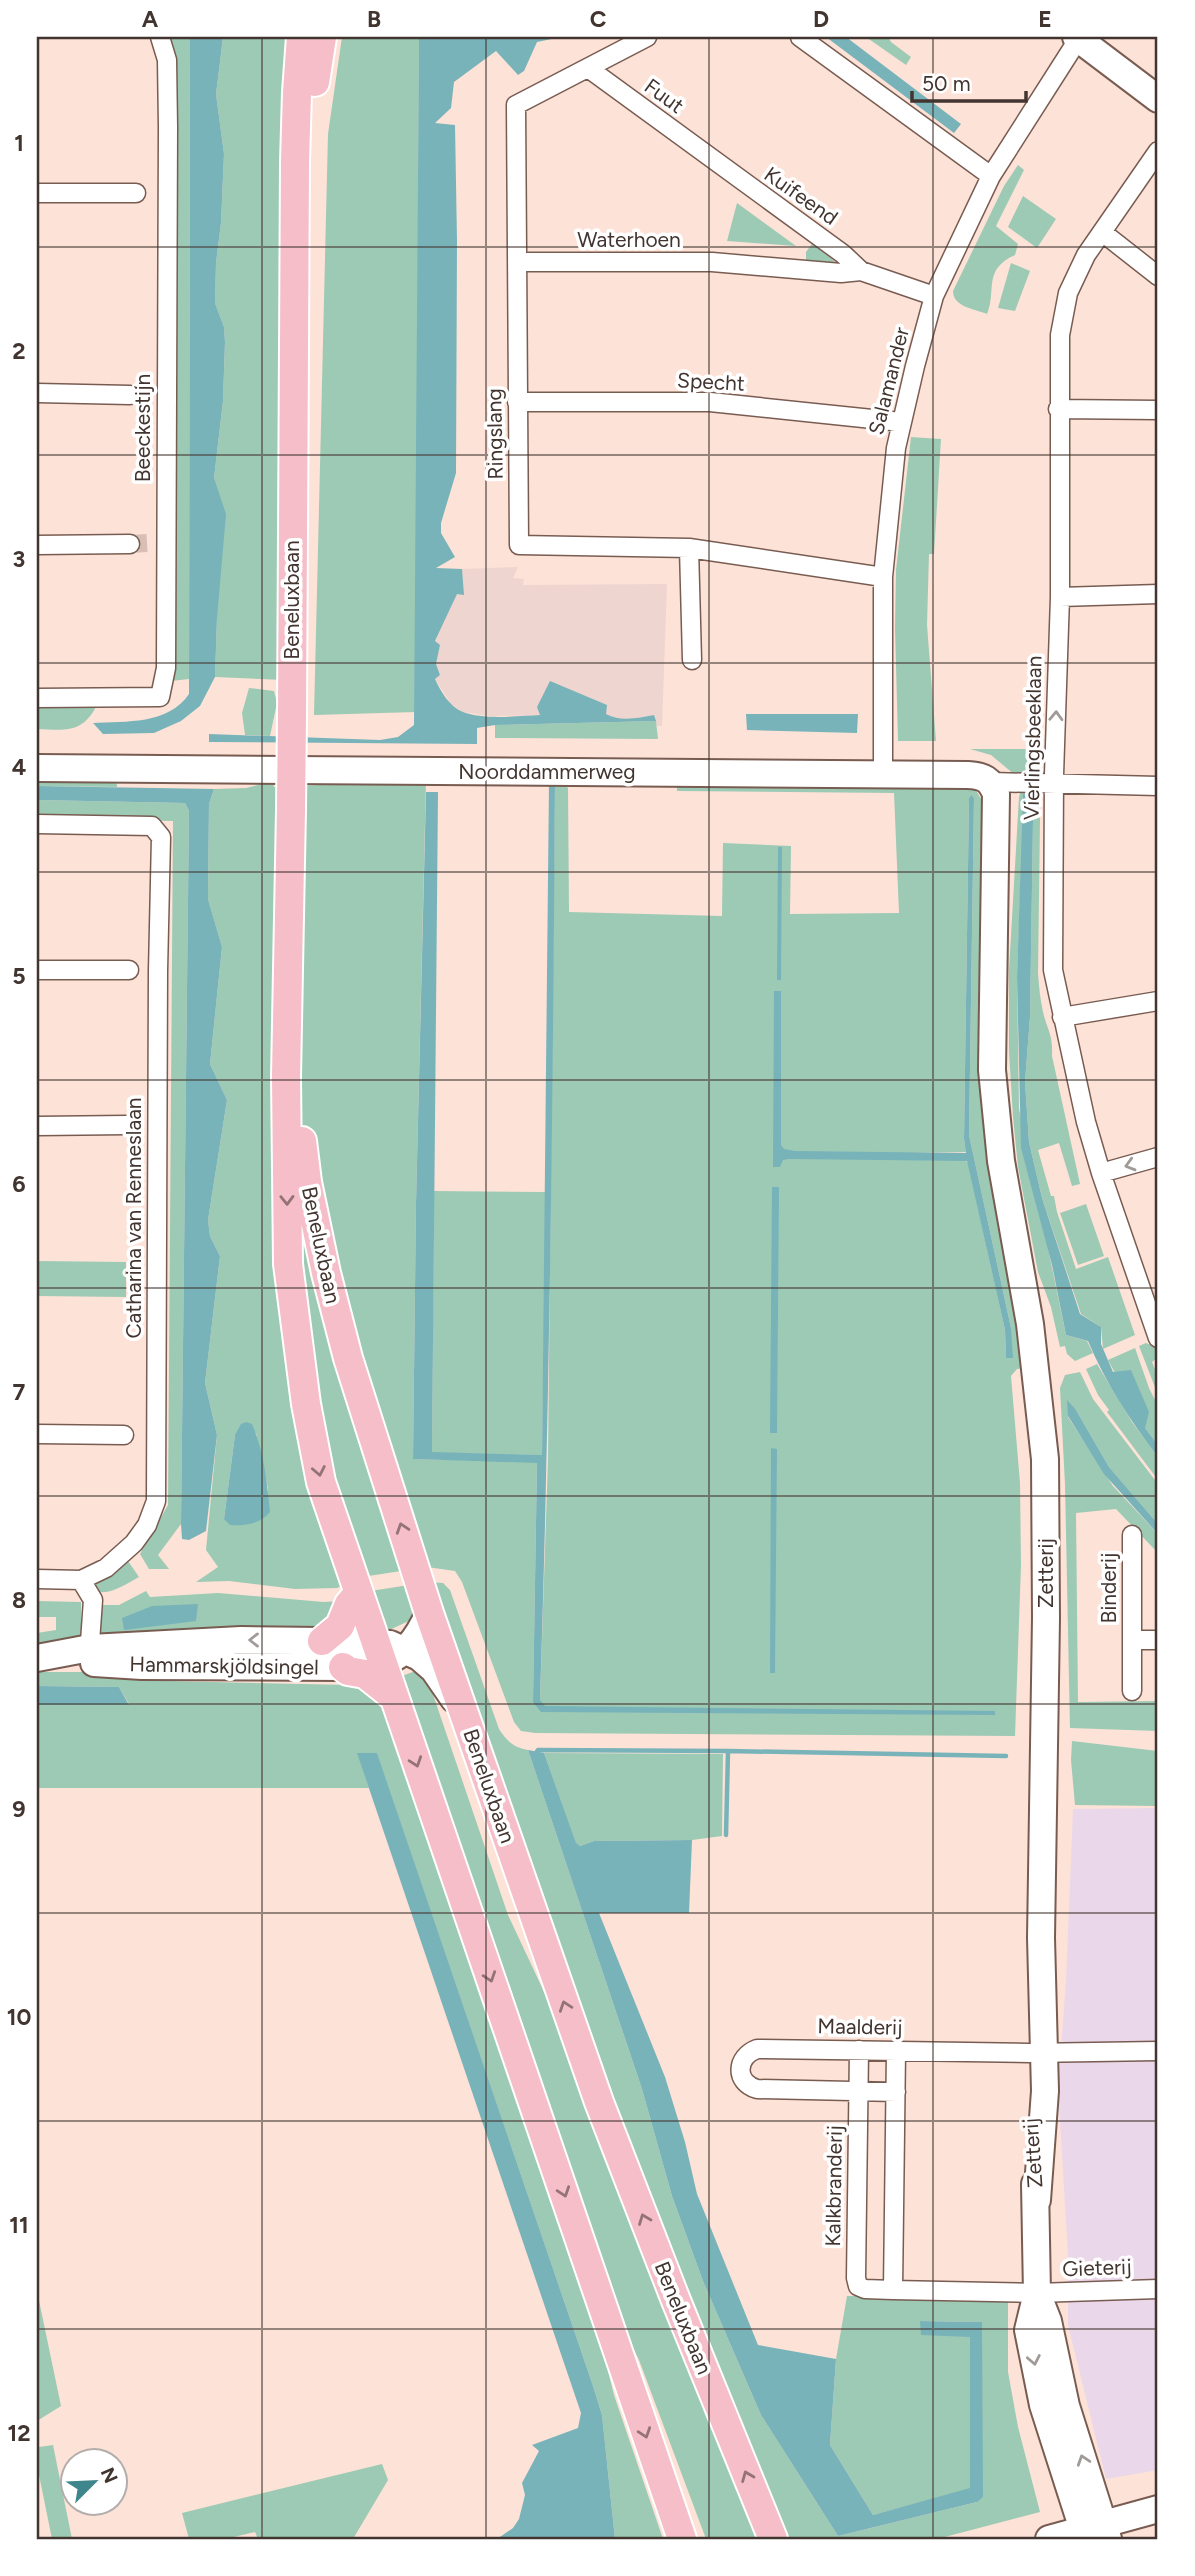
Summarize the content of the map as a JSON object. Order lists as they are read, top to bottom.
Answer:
{
  "streets": {
    "main road": ["Beneluxbaan"],
    "street": [
      "Fuut",
      "Kuifeend",
      "Waterhoen",
      "Salamander",
      "Specht",
      "Beeckestijn",
      "Ringslang",
      "Vierlingsbeeklaan",
      "Noorddammerweg",
      "Catharina van Renneslaan",
      "Zetterij",
      "Binderij",
      "Hammarskjöldsingel",
      "Maalderij",
      "Kalkbranderij",
      "Gieterij"
    ]
  },
  "crossings": [
    ["Fuut", "Kuifeend"],
    ["Fuut", "Ringslang"],
    ["Kuifeend", "Waterhoen"],
    ["Kuifeend", "Salamander"],
    ["Waterhoen", "Ringslang"],
    ["Salamander", "Specht"],
    ["Salamander", "Ringslang"],
    ["Salamander", "Noorddammerweg"],
    ["Specht", "Ringslang"],
    ["Beneluxbaan", "Hammarskjöldsingel"],
    ["Vierlingsbeeklaan", "Noorddammerweg"],
    ["Noorddammerweg", "Zetterij"],
    ["Zetterij", "Maalderij"],
    ["Zetterij", "Kalkbranderij"],
    ["Zetterij", "Gieterij"],
    ["Maalderij", "Kalkbranderij"],
    ["Kalkbranderij", "Gieterij"]
  ],
  "scale_bar": "50 m",
  "north": "top right",
  "grid": {
    "columns": [
      "A",
      "B",
      "C",
      "D",
      "E"
    ],
    "rows": [
      "1",
      "2",
      "3",
      "4",
      "5",
      "6",
      "7",
      "8",
      "9",
      "10",
      "11",
      "12"
    ]
  }
}
